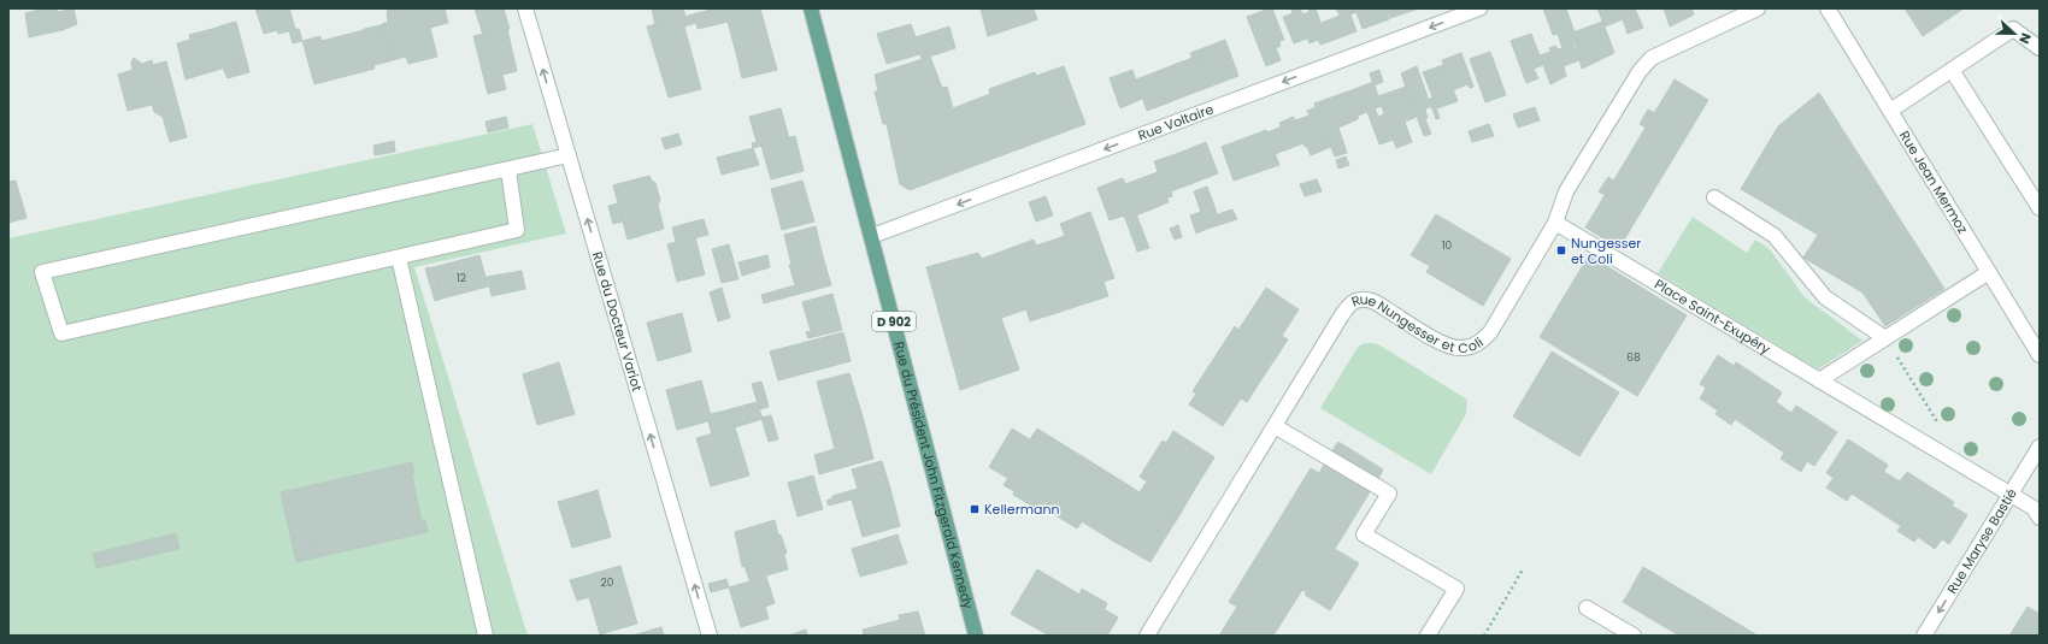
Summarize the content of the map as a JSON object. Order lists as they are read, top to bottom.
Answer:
{
  "streets": {
    "main road": ["D 902", "Rue du Président John Fitzgerald Kennedy"],
    "street": [
      "Rue Voltaire",
      "Rue Jean Mermoz",
      "Place Saint-Exupéry",
      "Rue du Docteur Variot",
      "Rue Nungesser et Coli",
      "Rue Maryse Bastié"
    ]
  },
  "crossings": [
    ["Rue Voltaire", "Rue du Président John Fitzgerald Kennedy"],
    ["Place Saint-Exupéry", "Rue Nungesser et Coli"],
    ["Place Saint-Exupéry", "Rue Maryse Bastié"]
  ],
  "one_way": ["Rue Voltaire", "Rue du Docteur Variot", "Rue Maryse Bastié"],
  "places": {
    "transit": ["Nungesser et Coli", "Kellermann"]
  },
  "house_numbers": [
    "10",
    "12",
    "68",
    "20"
  ],
  "north": "right"
}
